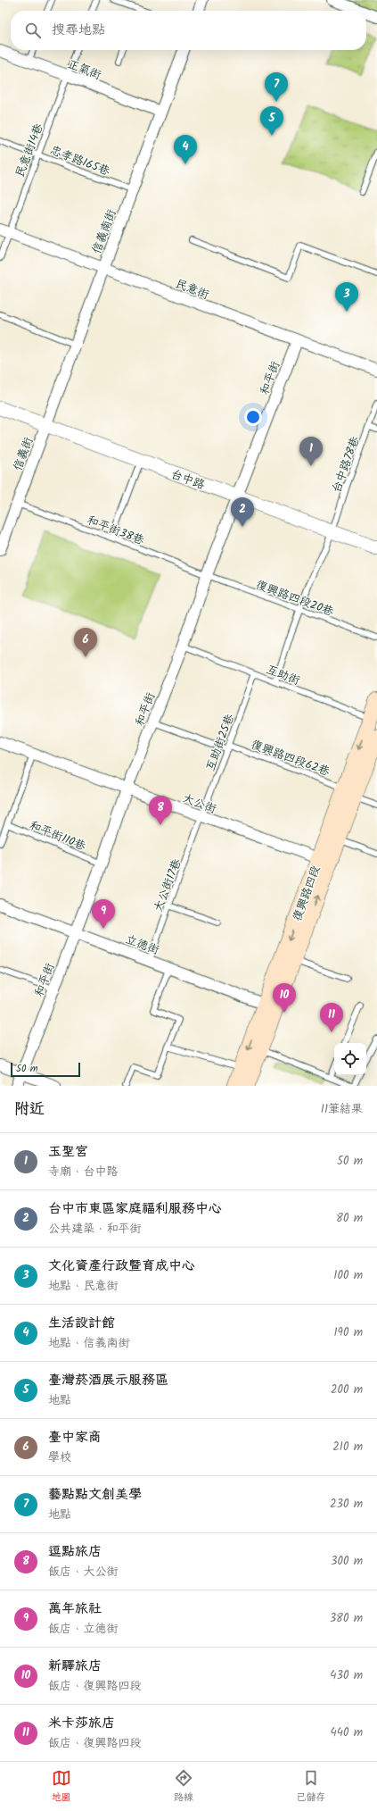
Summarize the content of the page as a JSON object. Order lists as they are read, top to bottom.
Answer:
{
  "streets": {
    "main road": ["復興路四段"],
    "street": [
      "正氣街",
      "信義南街",
      "民意街",
      "和平街",
      "信義街",
      "台中路",
      "大公街",
      "立德街"
    ],
    "lane": [
      "民意街14巷",
      "忠孝路165巷",
      "台中路78巷",
      "和平街38巷",
      "復興路四段20巷",
      "互助街",
      "互助街25巷",
      "復興路四段62巷",
      "和平街110巷",
      "大公街17巷"
    ]
  },
  "crossings": [
    ["正氣街", "民意街14巷"],
    ["正氣街", "信義南街"],
    ["民意街14巷", "忠孝路165巷"],
    ["民意街14巷", "民意街"],
    ["忠孝路165巷", "信義南街"],
    ["信義南街", "民意街"],
    ["信義南街", "信義街"],
    ["信義南街", "台中路"],
    ["民意街", "和平街"],
    ["和平街", "台中路"],
    ["和平街", "和平街38巷"],
    ["和平街", "復興路四段20巷"],
    ["和平街", "互助街"],
    ["和平街", "復興路四段62巷"],
    ["和平街", "大公街"],
    ["和平街", "和平街110巷"],
    ["和平街", "立德街"],
    ["信義街", "台中路"],
    ["信義街", "和平街38巷"],
    ["台中路78巷", "台中路"],
    ["台中路78巷", "復興路四段20巷"],
    ["台中路78巷", "互助街"],
    ["和平街38巷", "復興路四段20巷"],
    ["互助街", "互助街25巷"],
    ["互助街", "復興路四段"],
    ["互助街25巷", "復興路四段62巷"],
    ["互助街25巷", "大公街"],
    ["互助街25巷", "大公街17巷"],
    ["復興路四段62巷", "復興路四段"],
    ["大公街", "大公街17巷"],
    ["大公街", "復興路四段"],
    ["大公街17巷", "立德街"],
    ["復興路四段", "立德街"]
  ],
  "scale_bar": "50 m",
  "page": {
    "search": "搜尋地點",
    "pins": [
      "7",
      "5",
      "4",
      "3",
      "1",
      "2",
      "6",
      "8",
      "9",
      "10",
      "11"
    ],
    "scale": "50 m",
    "heading": ["附近", "11筆結果"],
    "list": [
      {
        "mark": "1",
        "name": "玉聖宮",
        "note": "寺廟 · 台中路",
        "value": "50 m"
      },
      {
        "mark": "2",
        "name": "台中市東區家庭福利服務中心",
        "note": "公共建築 · 和平街",
        "value": "80 m"
      },
      {
        "mark": "3",
        "name": "文化資產行政暨育成中心",
        "note": "地點 · 民意街",
        "value": "100 m"
      },
      {
        "mark": "4",
        "name": "生活設計館",
        "note": "地點 · 信義南街",
        "value": "190 m"
      },
      {
        "mark": "5",
        "name": "臺灣菸酒展示服務區",
        "note": "地點",
        "value": "200 m"
      },
      {
        "mark": "6",
        "name": "臺中家商",
        "note": "學校",
        "value": "210 m"
      },
      {
        "mark": "7",
        "name": "藝點點文創美學",
        "note": "地點",
        "value": "230 m"
      },
      {
        "mark": "8",
        "name": "逗點旅店",
        "note": "飯店 · 大公街",
        "value": "300 m"
      },
      {
        "mark": "9",
        "name": "萬年旅社",
        "note": "飯店 · 立德街",
        "value": "380 m"
      },
      {
        "mark": "10",
        "name": "新驛旅店",
        "note": "飯店 · 復興路四段",
        "value": "430 m"
      },
      {
        "mark": "11",
        "name": "米卡莎旅店",
        "note": "飯店 · 復興路四段",
        "value": "440 m"
      }
    ],
    "nav": ["地圖", "路線", "已儲存"]
  }
}
